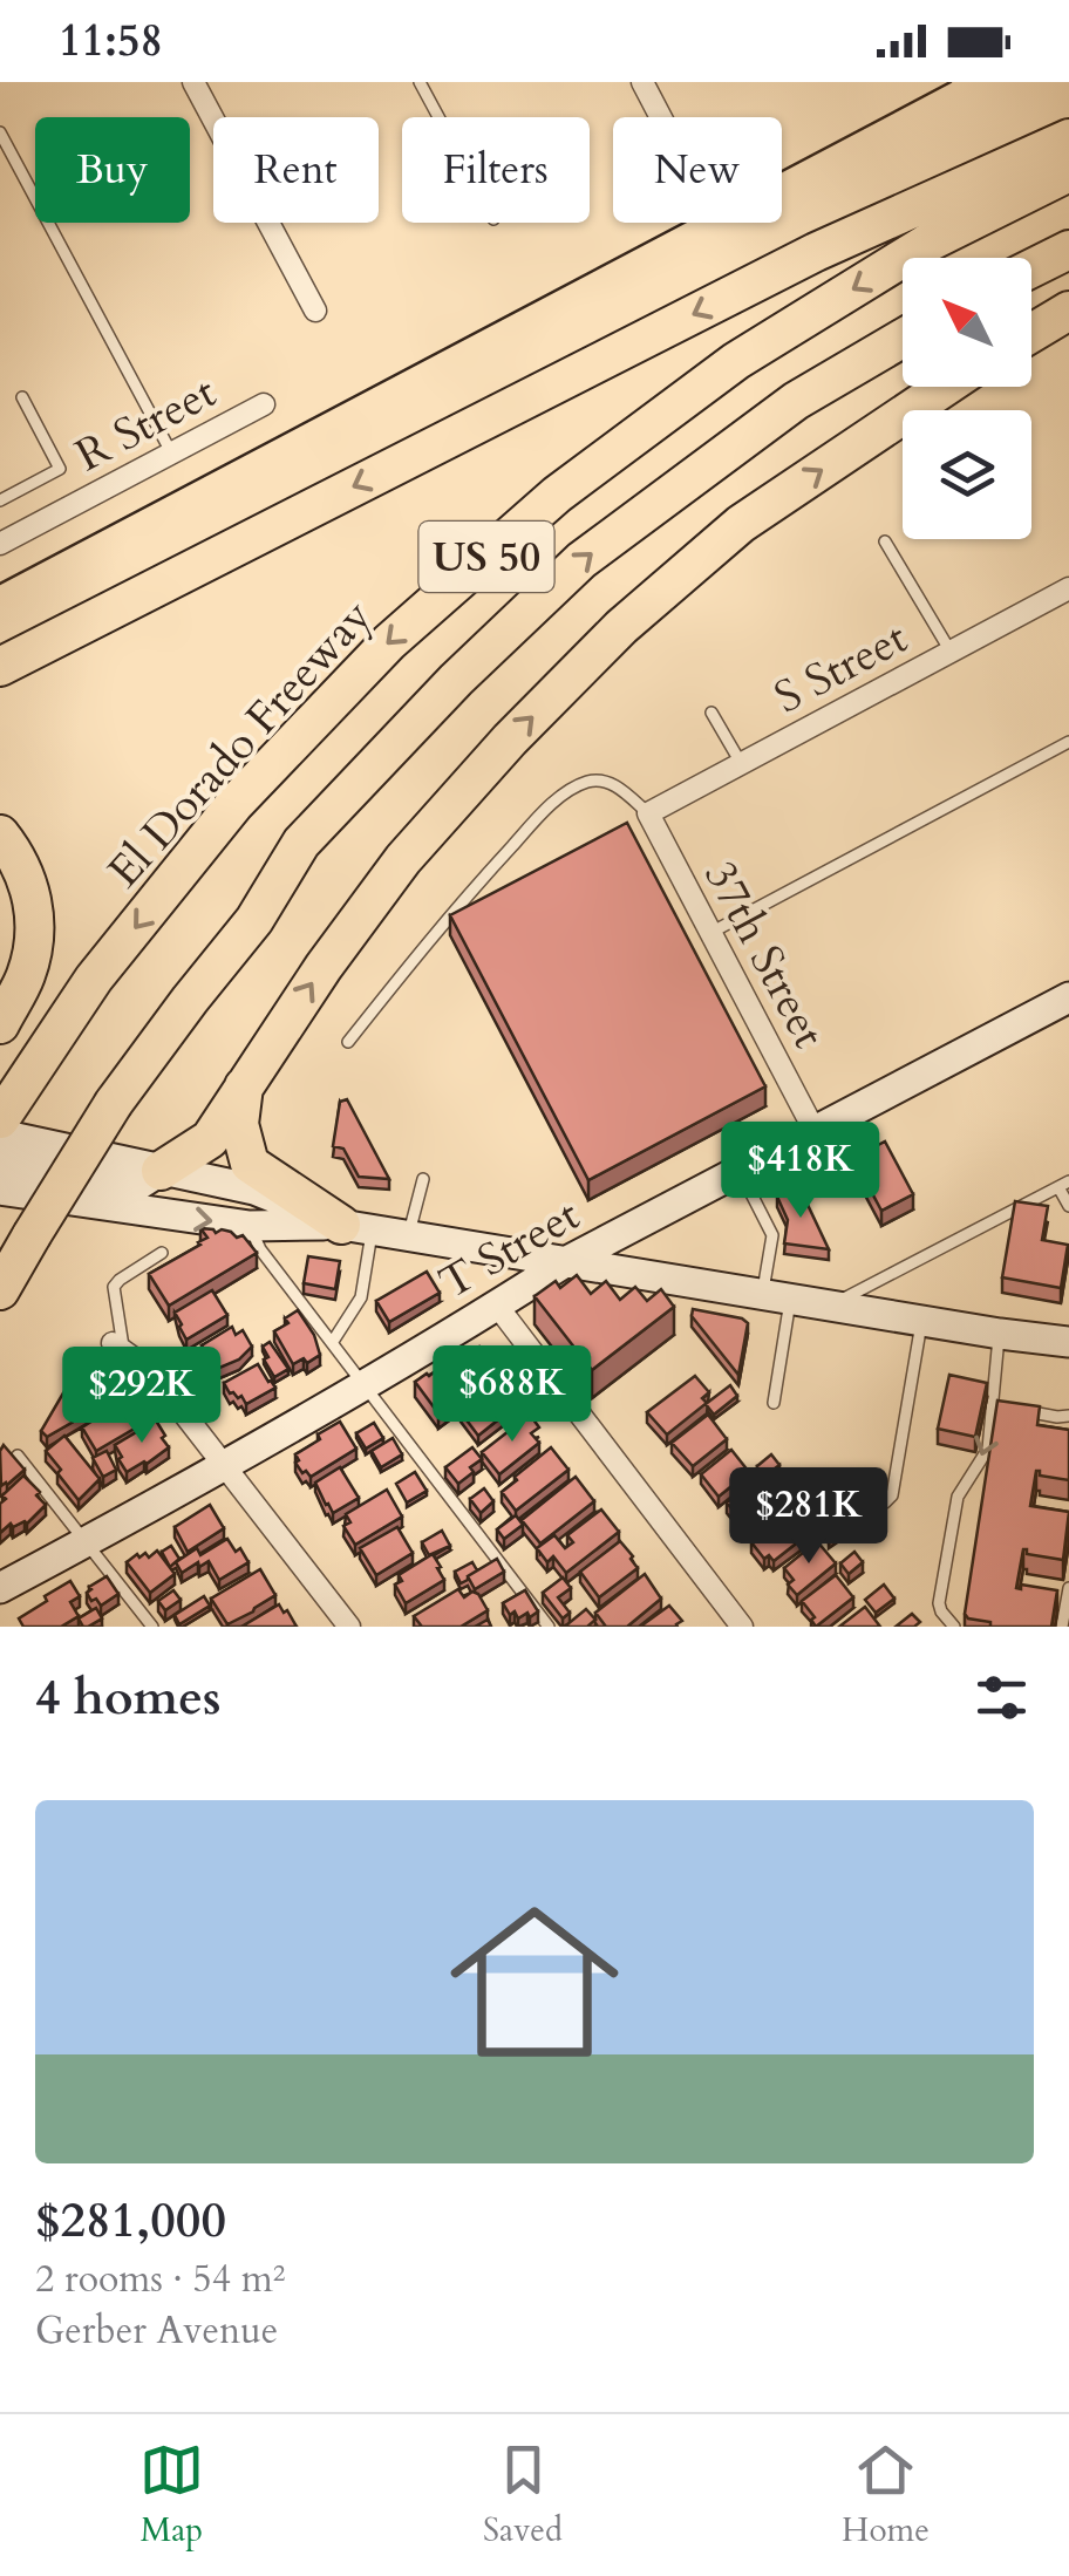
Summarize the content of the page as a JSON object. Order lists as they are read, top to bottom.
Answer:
{
  "streets": {
    "highway": ["US 50", "El Dorado Freeway"],
    "main road": ["T Street"],
    "street": ["R Street", "S Street", "37th Street"]
  },
  "crossings": [
    ["S Street", "37th Street"],
    ["37th Street", "T Street"]
  ],
  "north": "top left",
  "page": {
    "status": "11:58",
    "chip": [
      "Buy",
      "Rent",
      "Filters",
      "New"
    ],
    "price": [
      "$418K",
      "$688K",
      "$292K",
      "$281K"
    ],
    "heading": "4 homes",
    "list": [
      {
        "name": "$281,000",
        "note": "2 rooms · 54 m² · Gerber Avenue"
      }
    ],
    "tabs": ["Map", "Saved", "Home"]
  }
}
